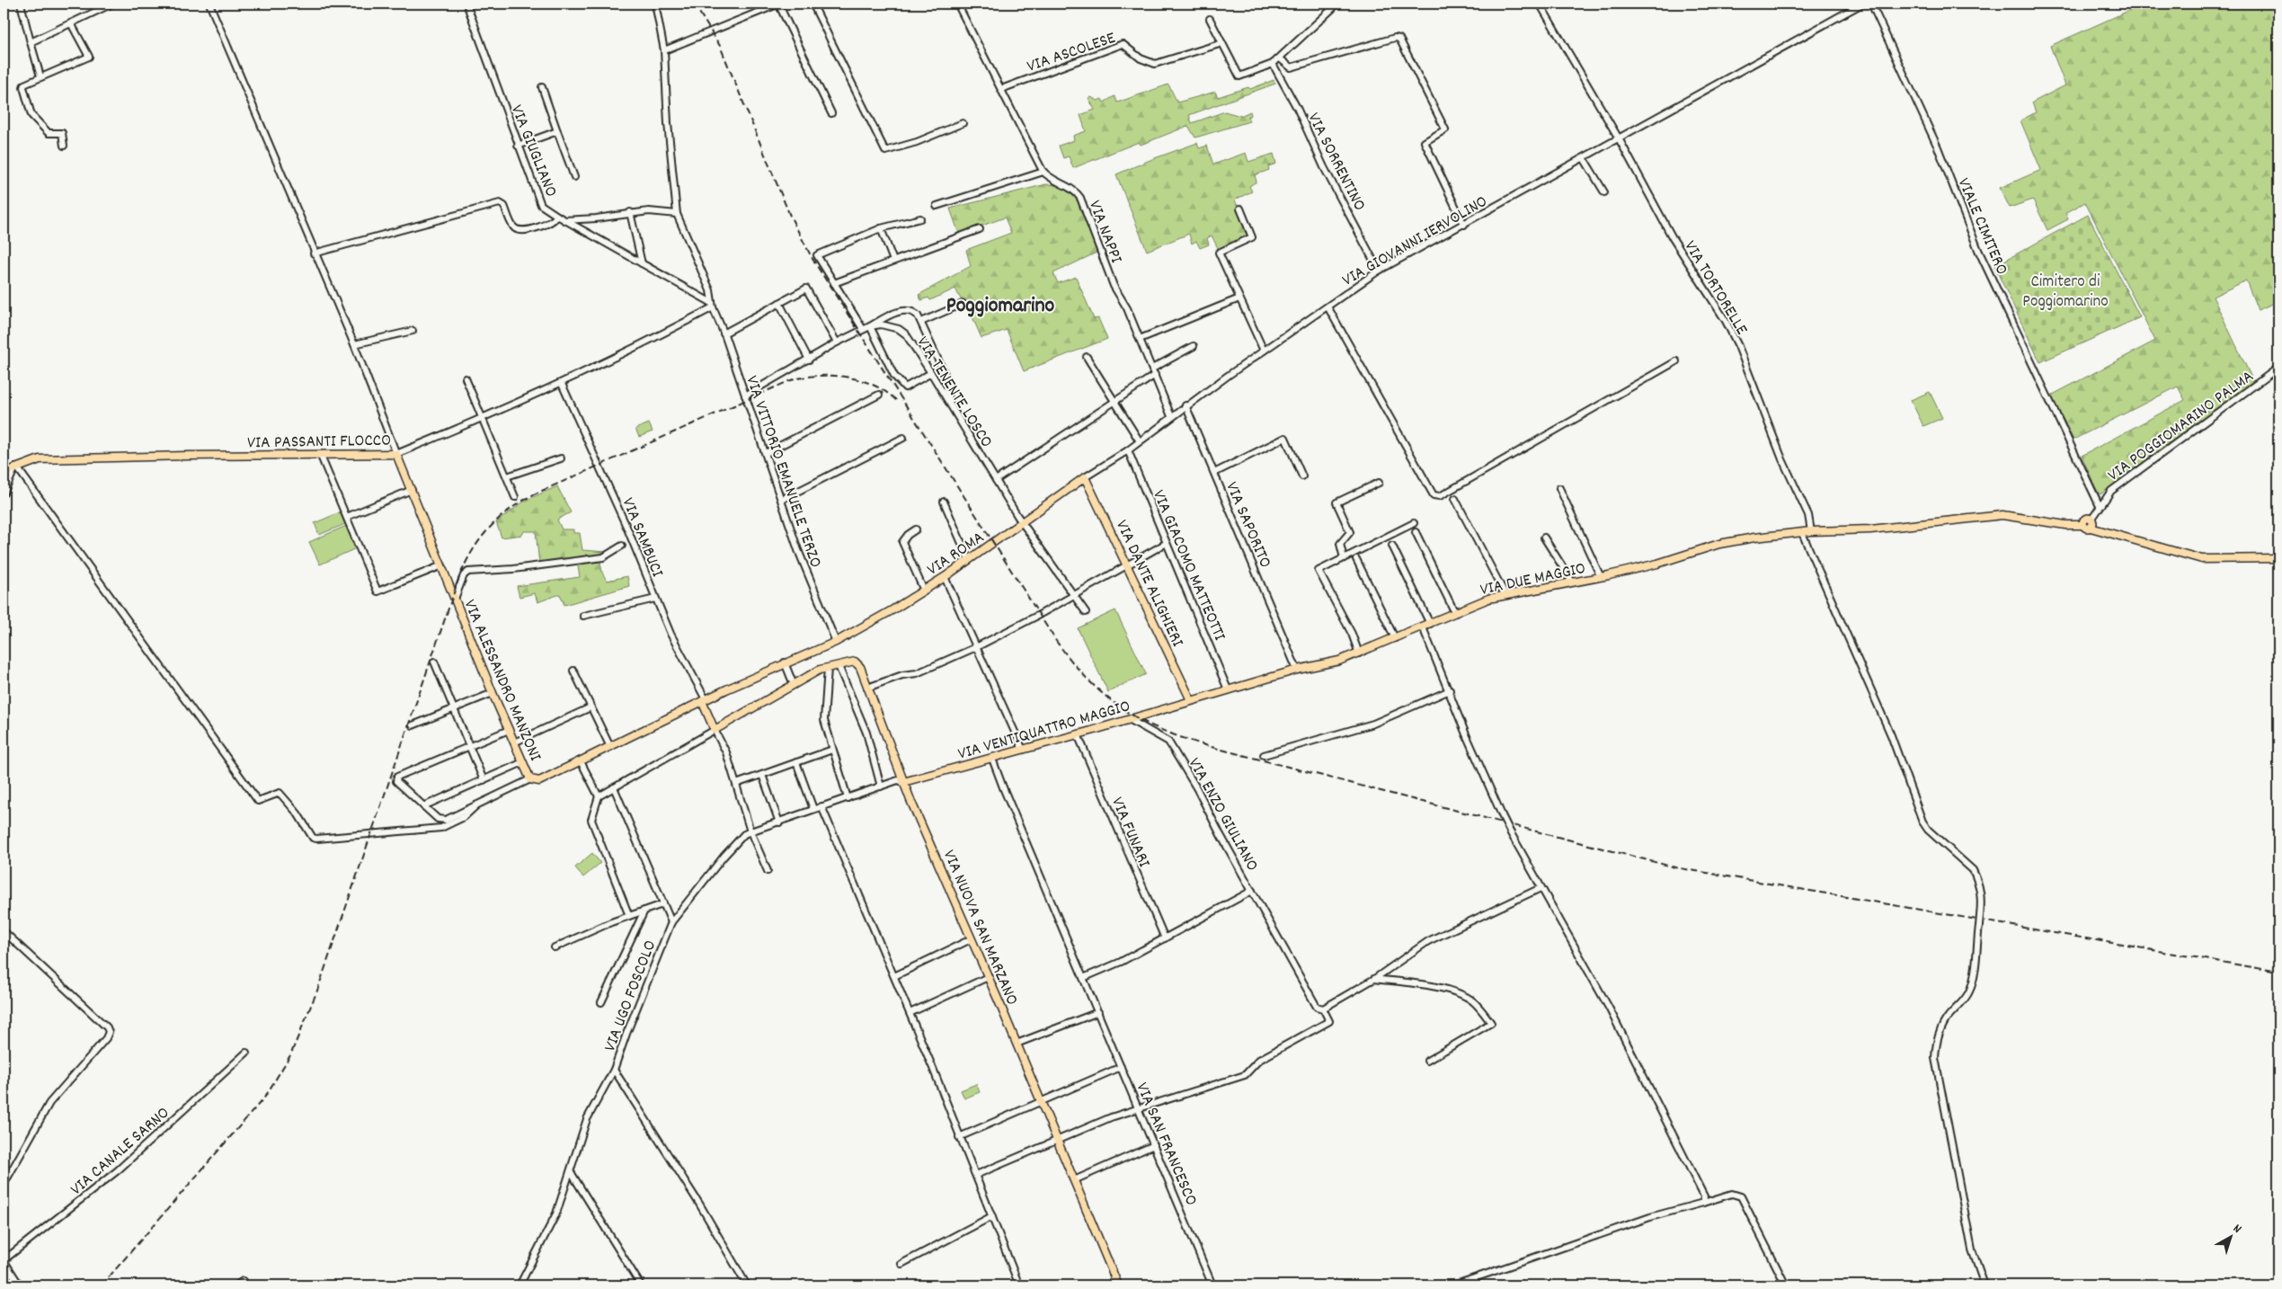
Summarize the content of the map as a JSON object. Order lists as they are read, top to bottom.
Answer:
{
  "streets": {
    "main road": [
      "VIA PASSANTI FLOCCO",
      "VIA ROMA",
      "VIA DUE MAGGIO",
      "VIA DANTE ALIGHIERI",
      "VIA ALESSANDRO MANZONI",
      "VIA VENTIQUATTRO MAGGIO",
      "VIA NUOVA SAN MARZANO"
    ],
    "street": [
      "VIA ASCOLESE",
      "VIA GIUGLIANO",
      "VIA SORRENTINO",
      "VIALE CIMITERO",
      "VIA NAPPI",
      "VIA GIOVANNI IERVOLINO",
      "VIA TORTORELLE",
      "VIA TENENTE LOSCO",
      "VIA POGGIOMARINO PALMA",
      "VIA VITTORIO EMANUELE TERZO",
      "VIA SAPORITO",
      "VIA SAMBUCI",
      "VIA GIACOMO MATTEOTTI",
      "VIA ENZO GIULIANO",
      "VIA FUNARI",
      "VIA UGO FOSCOLO",
      "VIA SAN FRANCESCO",
      "VIA CANALE SARNO"
    ]
  },
  "crossings": [
    ["VIA GIUGLIANO", "VIA PASSANTI FLOCCO"],
    ["VIA GIUGLIANO", "VIA VITTORIO EMANUELE TERZO"],
    ["VIA SORRENTINO", "VIA GIOVANNI IERVOLINO"],
    ["VIALE CIMITERO", "VIA POGGIOMARINO PALMA"],
    ["VIA GIOVANNI IERVOLINO", "VIA TORTORELLE"],
    ["VIA GIOVANNI IERVOLINO", "VIA SAPORITO"],
    ["VIA TORTORELLE", "VIA DUE MAGGIO"],
    ["VIA TENENTE LOSCO", "VIA VITTORIO EMANUELE TERZO"],
    ["VIA TENENTE LOSCO", "VIA ROMA"],
    ["VIA PASSANTI FLOCCO", "VIA VITTORIO EMANUELE TERZO"],
    ["VIA PASSANTI FLOCCO", "VIA SAMBUCI"],
    ["VIA PASSANTI FLOCCO", "VIA ALESSANDRO MANZONI"],
    ["VIA VITTORIO EMANUELE TERZO", "VIA ROMA"],
    ["VIA VITTORIO EMANUELE TERZO", "VIA ALESSANDRO MANZONI"],
    ["VIA SAPORITO", "VIA DUE MAGGIO"],
    ["VIA SAMBUCI", "VIA ALESSANDRO MANZONI"],
    ["VIA ROMA", "VIA DANTE ALIGHIERI"],
    ["VIA ROMA", "VIA ALESSANDRO MANZONI"],
    ["VIA GIACOMO MATTEOTTI", "VIA DUE MAGGIO"],
    ["VIA DUE MAGGIO", "VIA DANTE ALIGHIERI"],
    ["VIA DUE MAGGIO", "VIA VENTIQUATTRO MAGGIO"],
    ["VIA DANTE ALIGHIERI", "VIA VENTIQUATTRO MAGGIO"],
    ["VIA VENTIQUATTRO MAGGIO", "VIA ENZO GIULIANO"],
    ["VIA VENTIQUATTRO MAGGIO", "VIA FUNARI"],
    ["VIA VENTIQUATTRO MAGGIO", "VIA NUOVA SAN MARZANO"],
    ["VIA ENZO GIULIANO", "VIA FUNARI"],
    ["VIA ENZO GIULIANO", "VIA SAN FRANCESCO"]
  ],
  "districts": ["Poggiomarino"],
  "parks": ["Cimitero di Poggiomarino"],
  "north": "top right"
}
